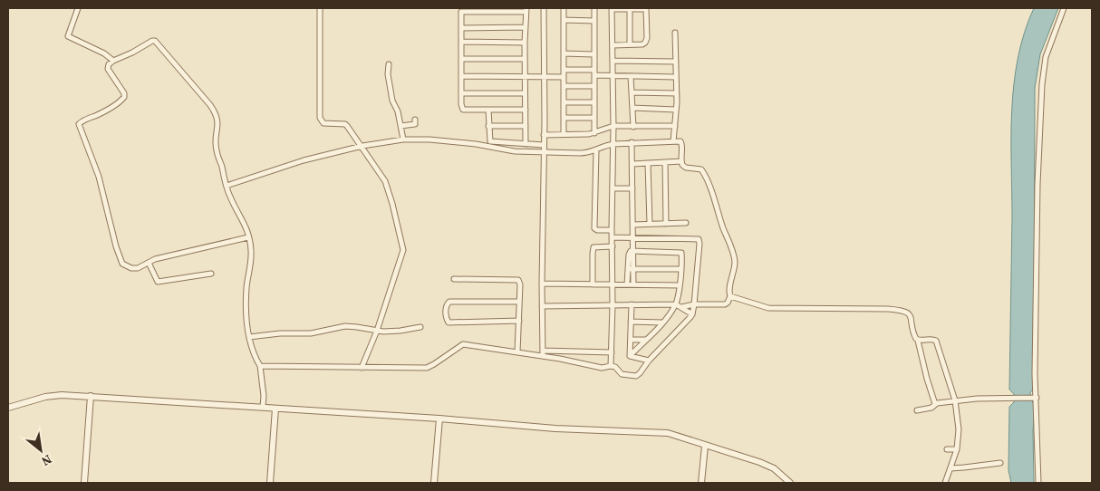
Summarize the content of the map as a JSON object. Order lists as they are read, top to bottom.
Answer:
{
  "north": "bottom right"
}
